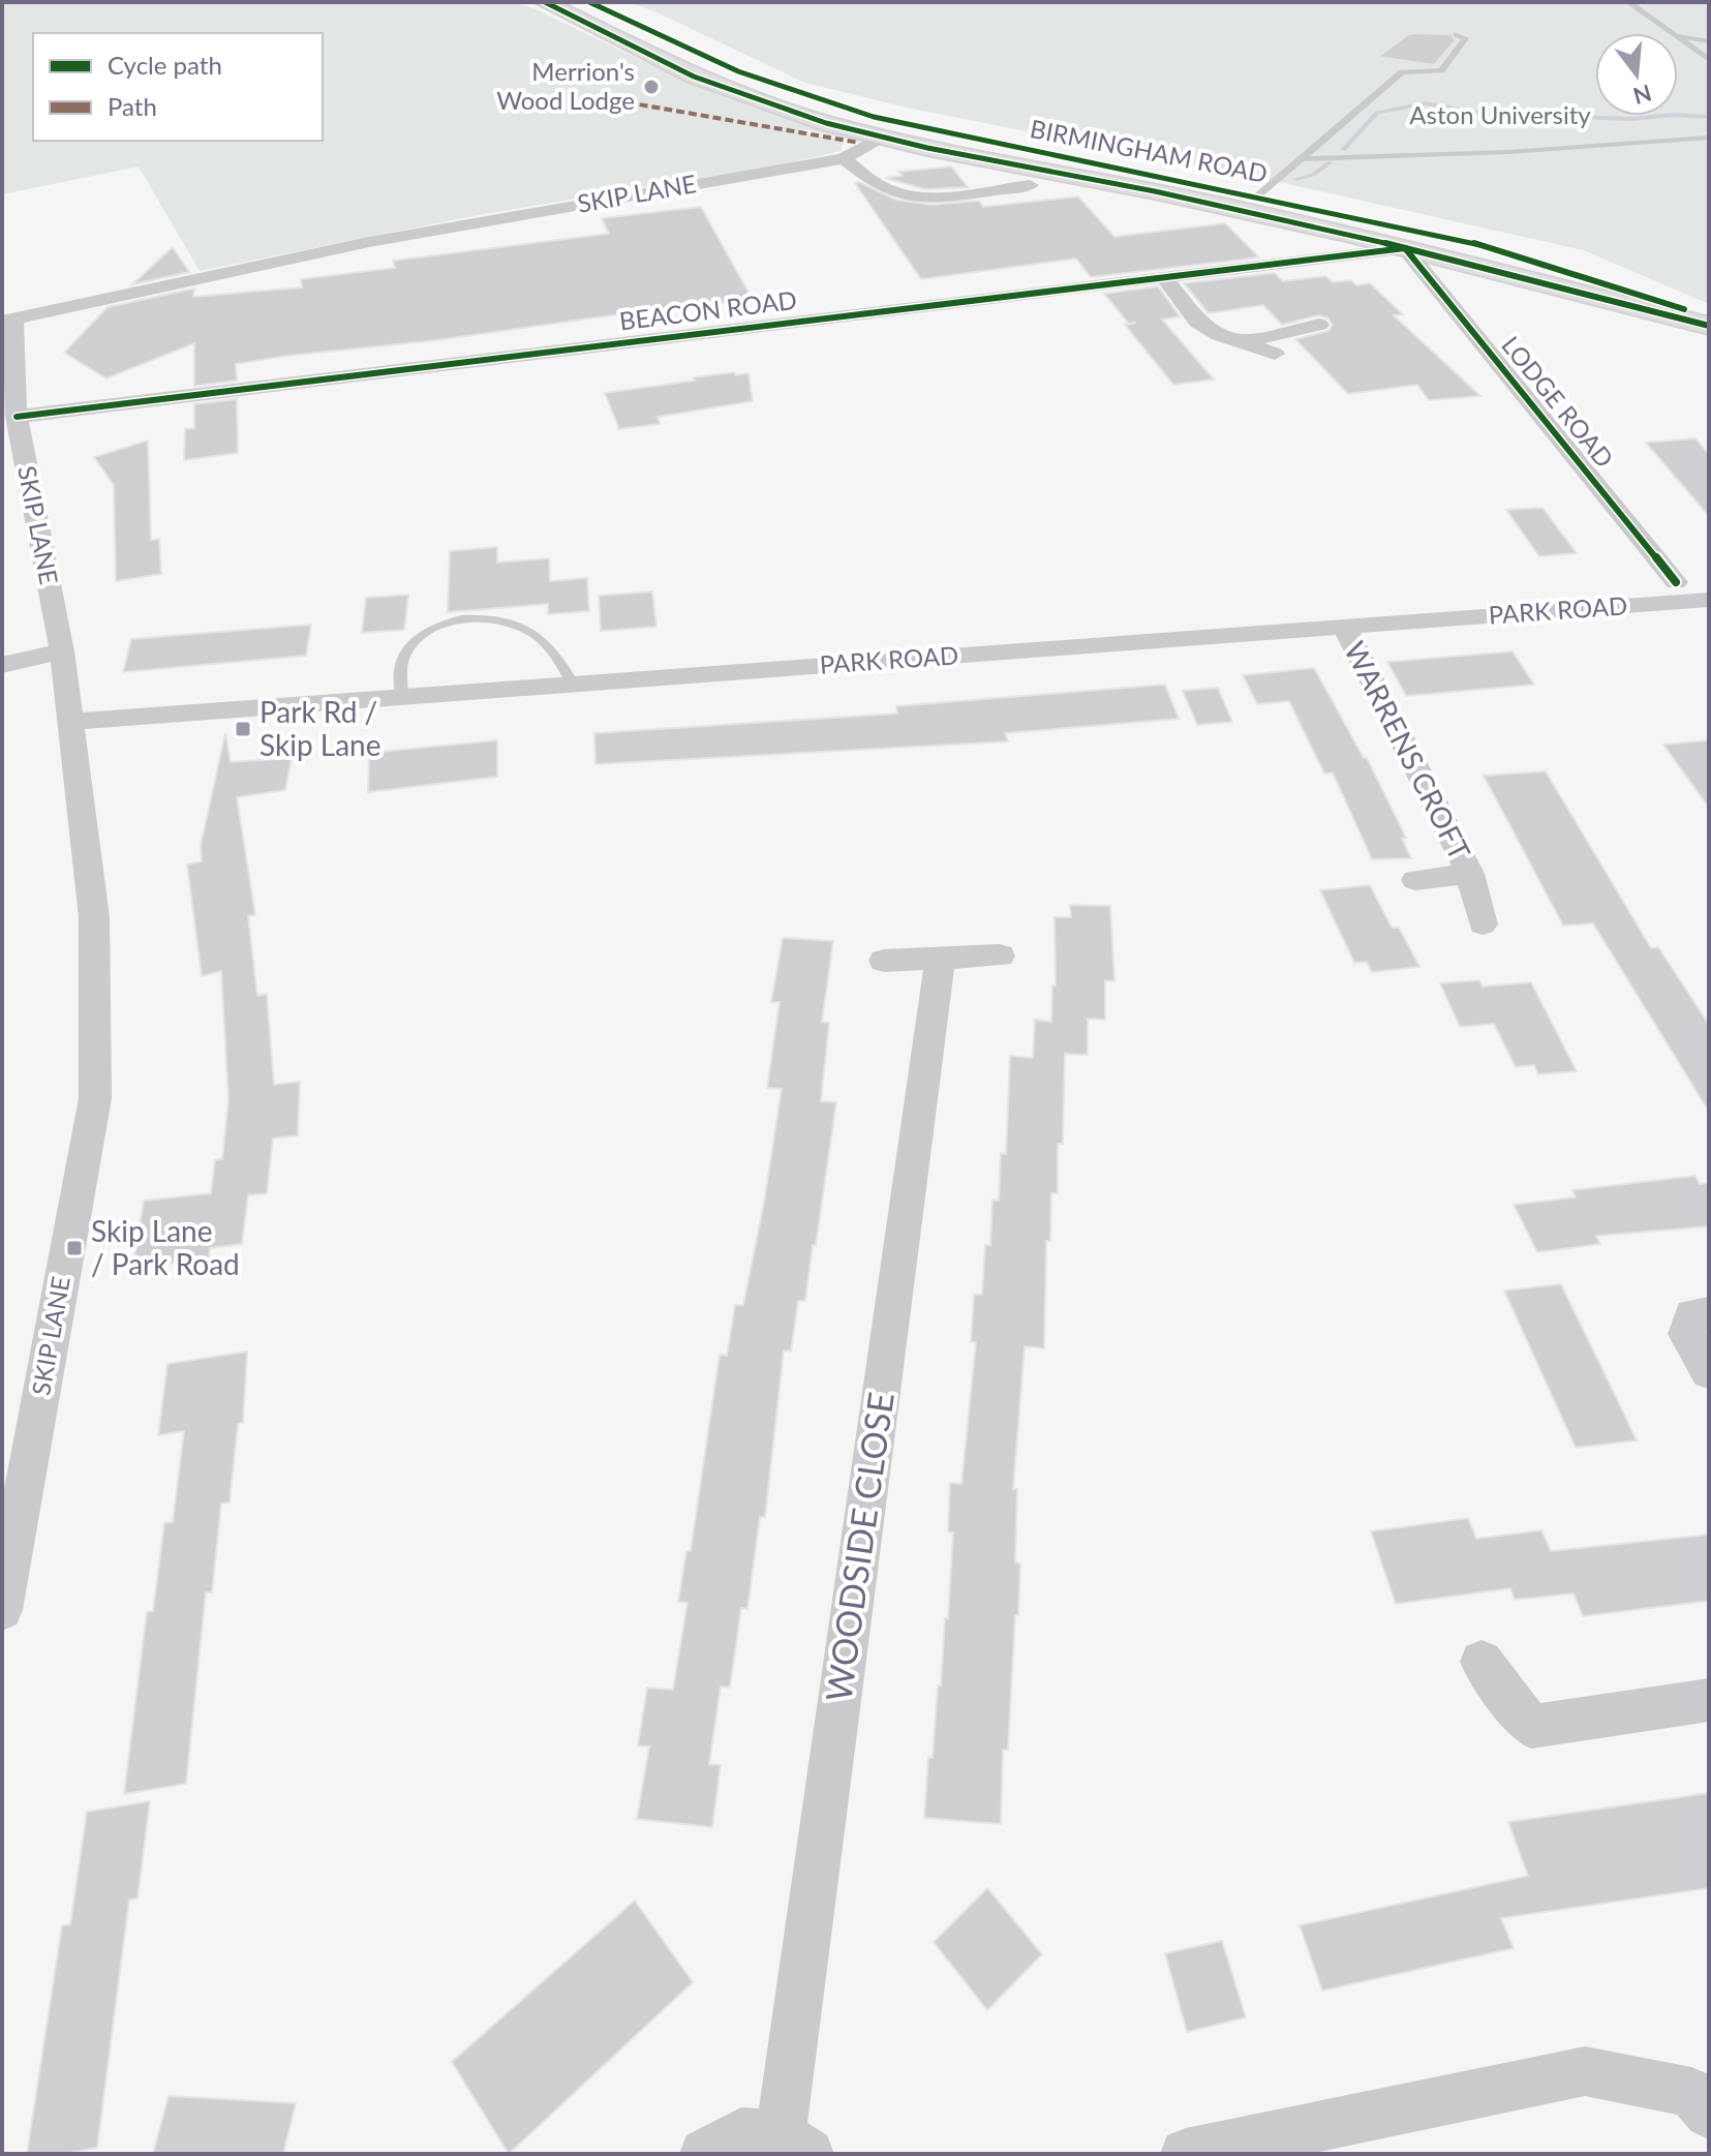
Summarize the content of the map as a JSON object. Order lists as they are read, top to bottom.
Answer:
{
  "streets": {
    "highway": ["BIRMINGHAM ROAD"],
    "street": [
      "SKIP LANE",
      "BEACON ROAD",
      "LODGE ROAD",
      "PARK ROAD",
      "WARRENS CROFT",
      "WOODSIDE CLOSE"
    ]
  },
  "crossings": [
    ["BIRMINGHAM ROAD", "SKIP LANE"],
    ["BIRMINGHAM ROAD", "BEACON ROAD"],
    ["BIRMINGHAM ROAD", "LODGE ROAD"],
    ["SKIP LANE", "BEACON ROAD"],
    ["SKIP LANE", "PARK ROAD"],
    ["BEACON ROAD", "LODGE ROAD"],
    ["PARK ROAD", "WARRENS CROFT"]
  ],
  "parks": ["Aston University"],
  "places": {
    "other": ["Merrion's Wood Lodge"],
    "transit": ["Park Rd / Skip Lane", "Skip Lane / Park Road"]
  },
  "legend": ["Cycle path", "Path"],
  "north": "bottom"
}
